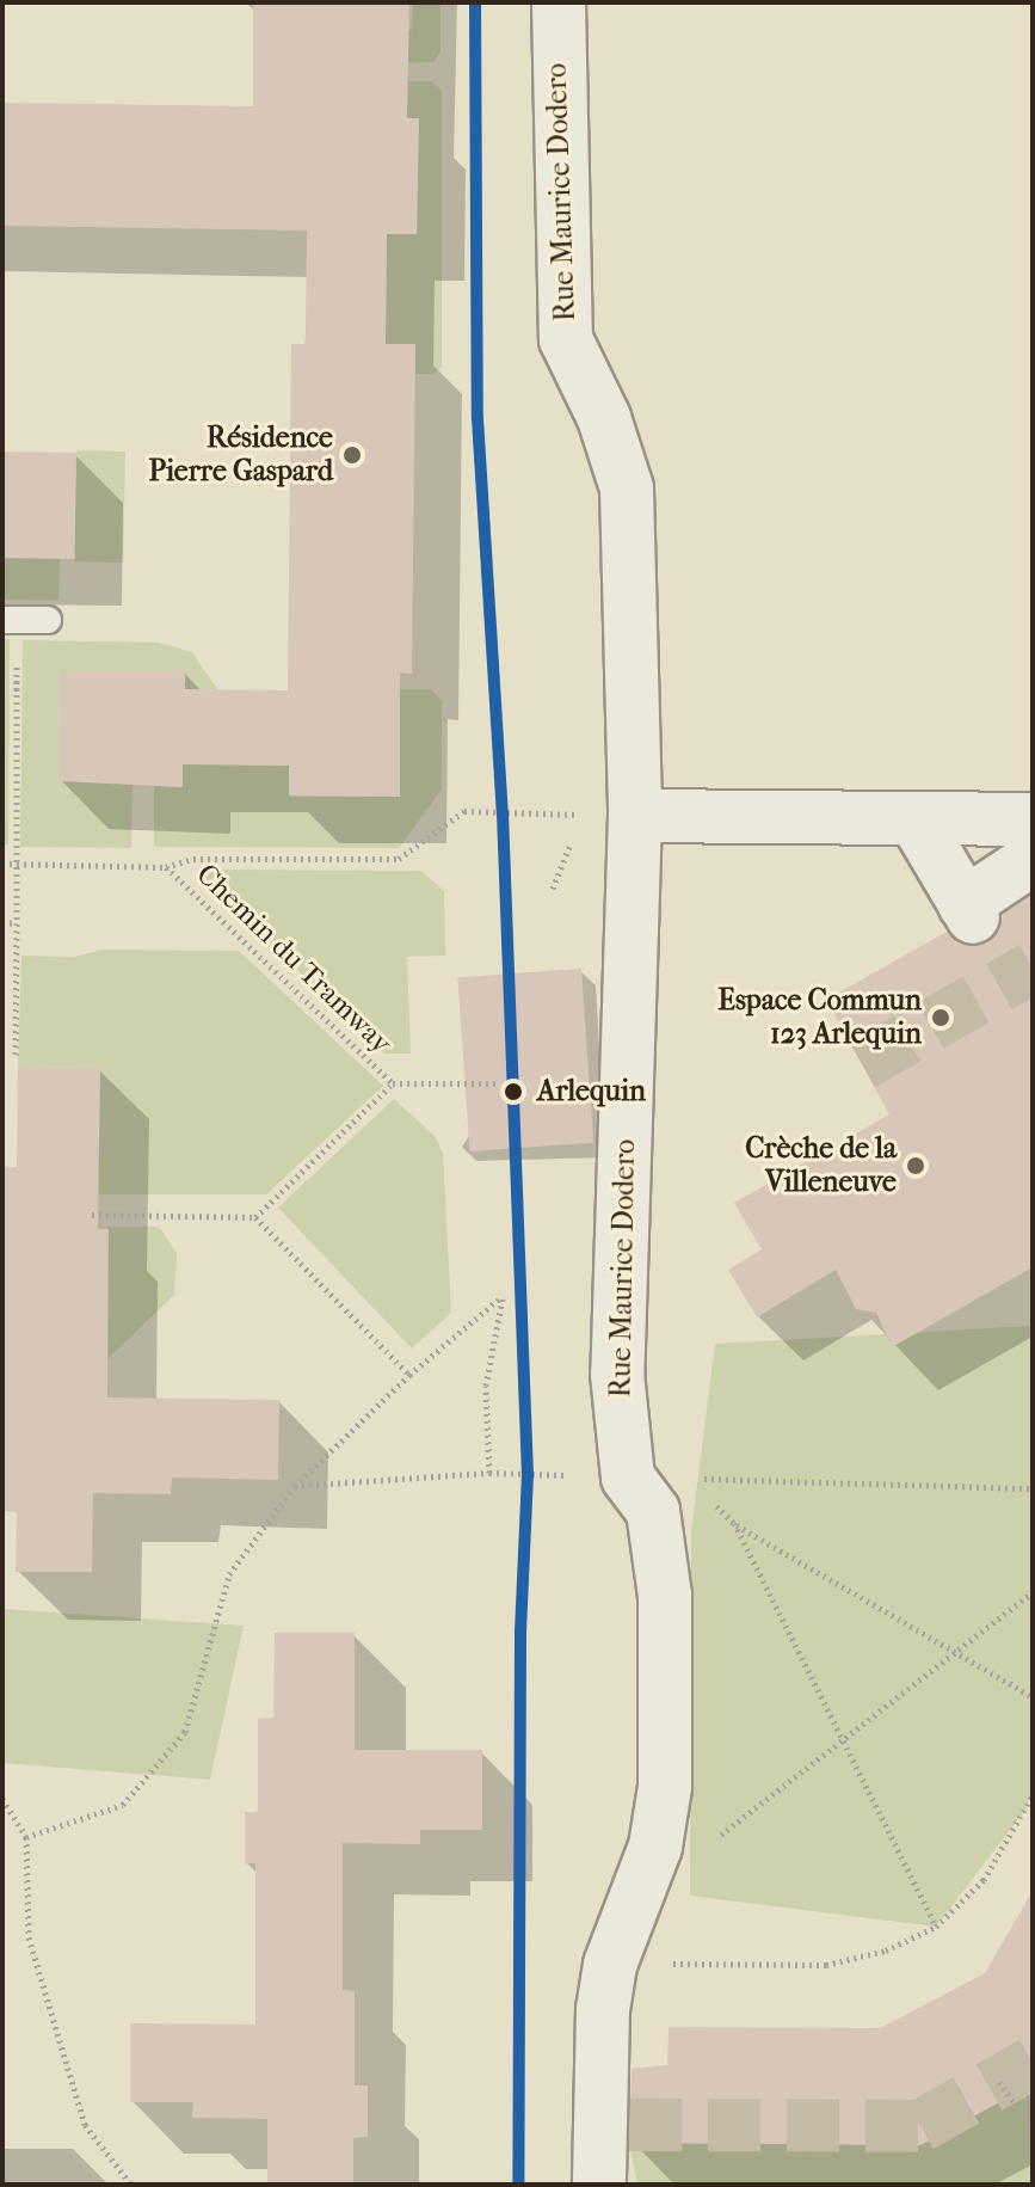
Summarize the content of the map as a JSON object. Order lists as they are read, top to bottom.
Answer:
{
  "streets": {
    "street": ["Rue Maurice Dodero"],
    "path": ["Chemin du Tramway"]
  },
  "places": [
    "Résidence Pierre Gaspard",
    "Espace Commun 123 Arlequin",
    "Arlequin",
    "Crèche de la Villeneuve"
  ]
}
